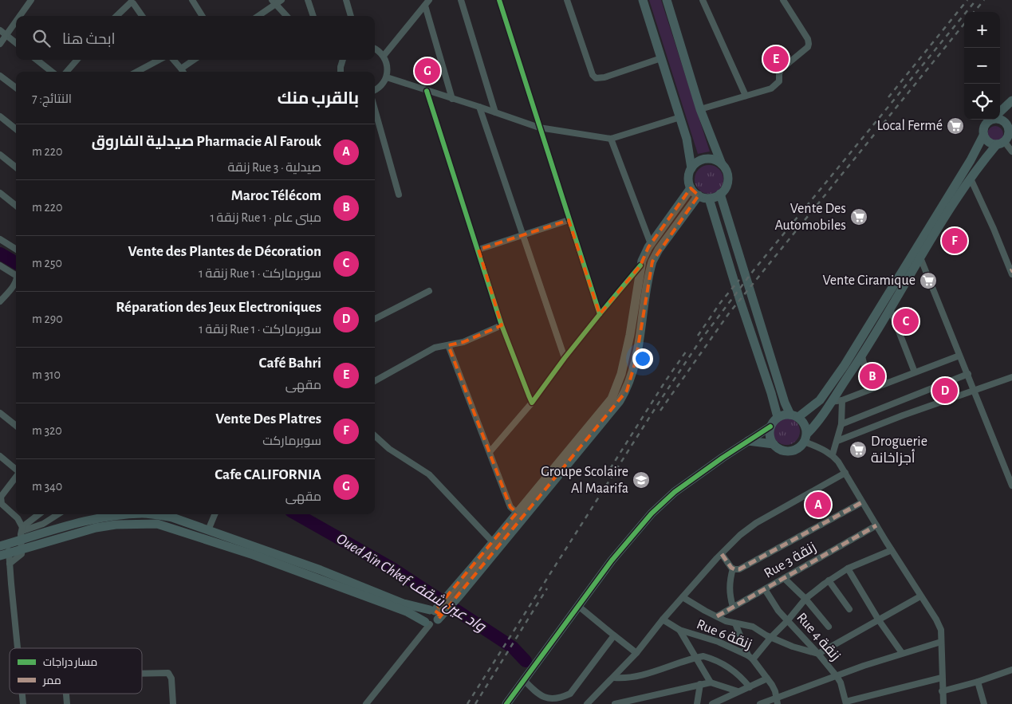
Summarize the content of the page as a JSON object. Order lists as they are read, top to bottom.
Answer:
{
  "streets": {
    "street": ["Rue 3 زنقة", "Rue 6 زنقة", "Rue 4 زنقة"]
  },
  "crossings": [
    ["Rue 3 زنقة", "Rue 4 زنقة"]
  ],
  "water": ["Oued Aïn Chkef واد عين شقف"],
  "places": {
    "supermarket": [
      "Local Fermé",
      "Vente Des Automobiles",
      "Vente Ciramique",
      "Droguerie أجزاخانة"
    ],
    "school or university": ["Groupe Scolaire Al Maarifa"]
  },
  "legend": ["مسار دراجات", "ممر"],
  "page": {
    "map_buttons": ["+", "−"],
    "search": "ابحث هنا",
    "pins": [
      "E",
      "G",
      "F",
      "C",
      "B",
      "D",
      "A"
    ],
    "heading": ["بالقرب منك", "النتائج: 7"],
    "list": [
      {
        "mark": "A",
        "name": "Pharmacie Al Farouk صيدلية الفاروق",
        "note": "صيدلية · Rue 3 زنقة",
        "value": "220 m"
      },
      {
        "mark": "B",
        "name": "Maroc Télécom",
        "note": "مبنى عام · Rue 1 زنقة 1",
        "value": "220 m"
      },
      {
        "mark": "C",
        "name": "Vente des Plantes de Décoration",
        "note": "سوبرماركت · Rue 1 زنقة 1",
        "value": "250 m"
      },
      {
        "mark": "D",
        "name": "Réparation des Jeux Electroniques",
        "note": "سوبرماركت · Rue 1 زنقة 1",
        "value": "290 m"
      },
      {
        "mark": "E",
        "name": "Café Bahri",
        "note": "مقهى",
        "value": "310 m"
      },
      {
        "mark": "F",
        "name": "Vente Des Platres",
        "note": "سوبرماركت",
        "value": "320 m"
      },
      {
        "mark": "G",
        "name": "Cafe CALIFORNIA",
        "note": "مقهى",
        "value": "340 m"
      }
    ]
  }
}
